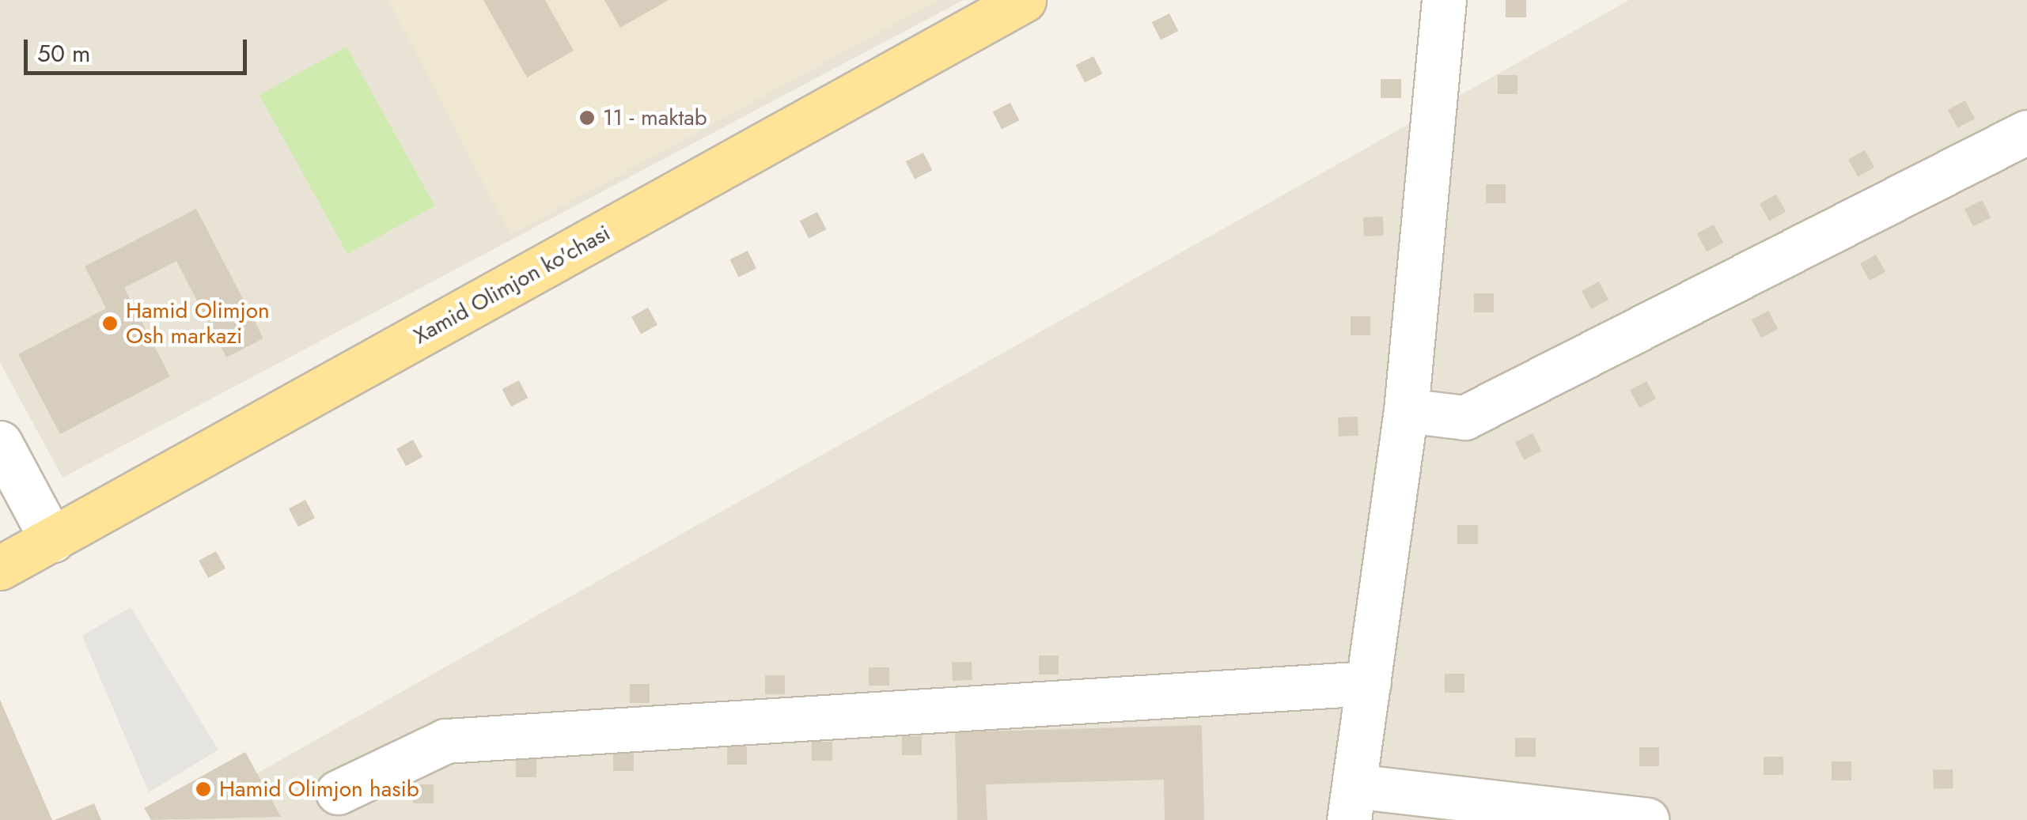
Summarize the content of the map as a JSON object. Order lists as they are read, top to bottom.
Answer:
{
  "streets": {
    "main road": ["Xamid Olimjon ko'chasi"]
  },
  "places": ["11 - maktab", "Hamid Olimjon Osh markazi", "Hamid Olimjon hasib"],
  "scale_bar": "50 m"
}
